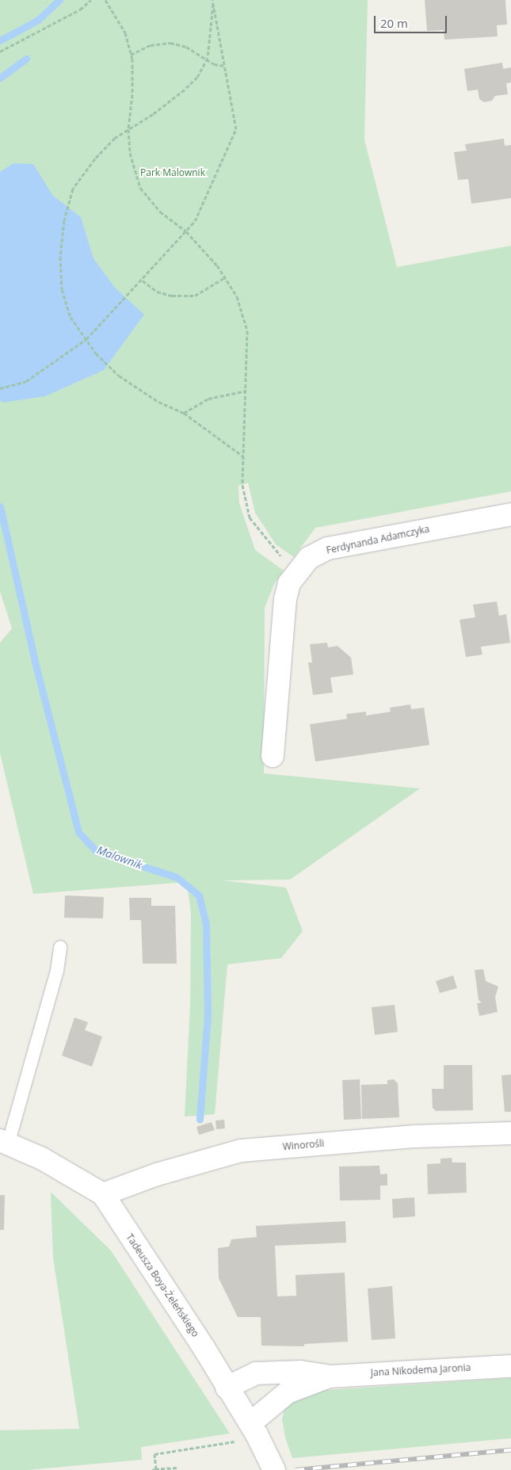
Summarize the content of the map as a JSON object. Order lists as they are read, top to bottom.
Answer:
{
  "streets": {
    "street": [
      "Ferdynanda Adamczyka",
      "Winorośli",
      "Tadeusza Boya-Żeleńskiego",
      "Jana Nikodema Jaronia"
    ]
  },
  "crossings": [
    ["Winorośli", "Tadeusza Boya-Żeleńskiego"],
    ["Tadeusza Boya-Żeleńskiego", "Jana Nikodema Jaronia"]
  ],
  "water": ["Malownik"],
  "parks": ["Park Malownik"],
  "scale_bar": "20 m"
}
